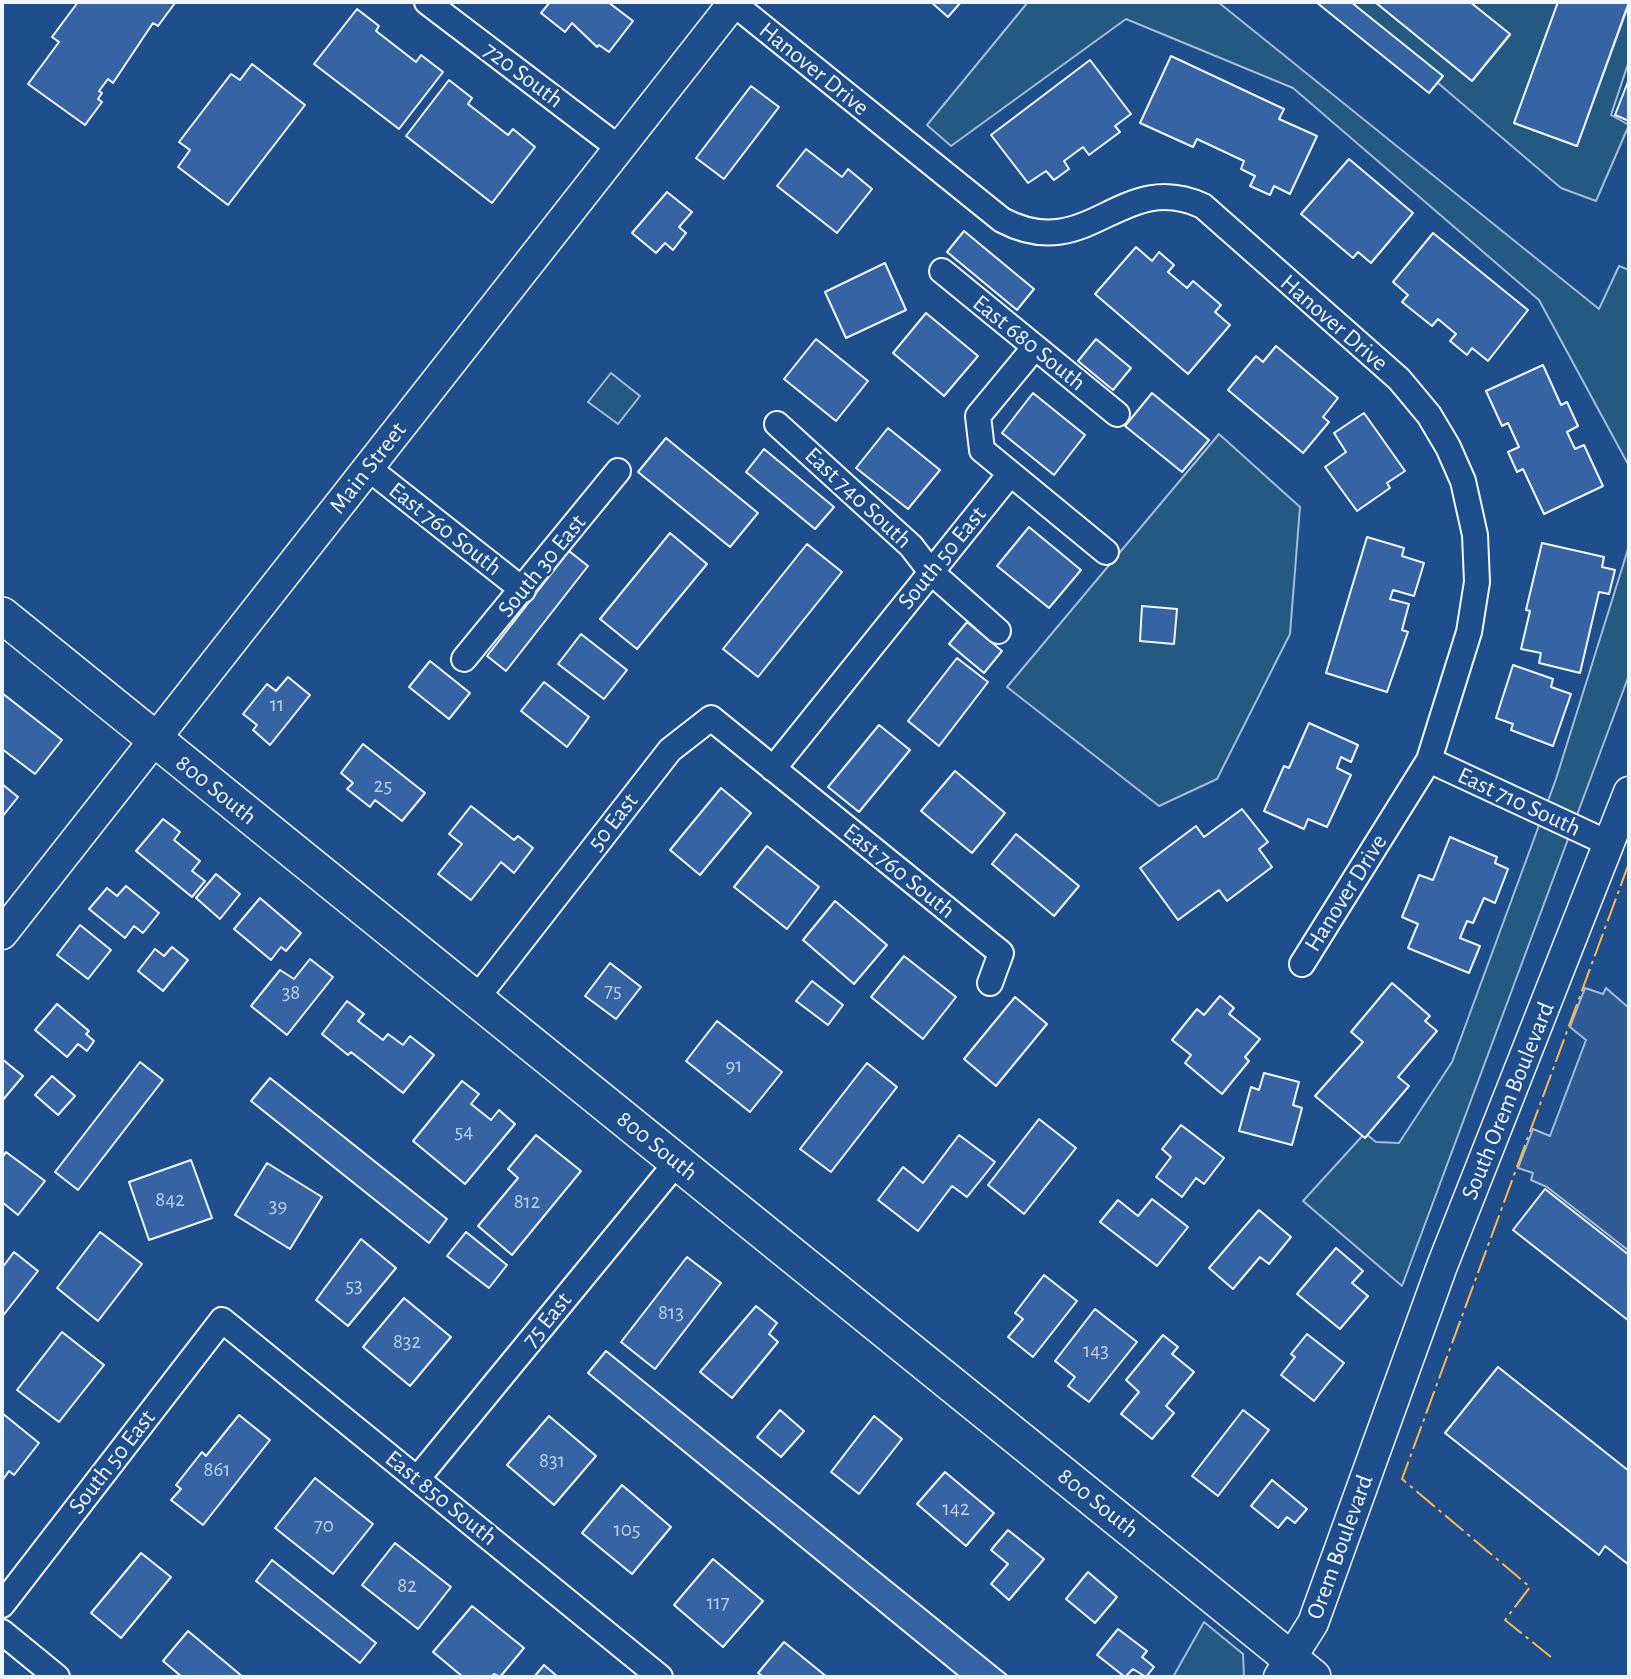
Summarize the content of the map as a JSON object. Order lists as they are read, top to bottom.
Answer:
{
  "streets": {
    "main road": ["800 South"],
    "street": [
      "Hanover Drive",
      "720 South",
      "East 680 South",
      "Main Street",
      "East 740 South",
      "East 760 South",
      "South 50 East",
      "South 30 East",
      "East 710 South",
      "50 East",
      "South Orem Boulevard",
      "75 East",
      "East 850 South",
      "Orem Boulevard"
    ]
  },
  "crossings": [
    ["Hanover Drive", "Main Street"],
    ["Hanover Drive", "East 710 South"],
    ["720 South", "Main Street"],
    ["Main Street", "East 760 South"],
    ["Main Street", "800 South"],
    ["East 740 South", "South 50 East"],
    ["East 760 South", "South 50 East"],
    ["East 760 South", "South 30 East"],
    ["East 760 South", "50 East"],
    ["South 50 East", "50 East"],
    ["South 50 East", "East 850 South"],
    ["800 South", "50 East"],
    ["800 South", "75 East"],
    ["800 South", "Orem Boulevard"],
    ["East 710 South", "South Orem Boulevard"],
    ["South Orem Boulevard", "Orem Boulevard"],
    ["75 East", "East 850 South"]
  ],
  "house_numbers": [
    "11",
    "25",
    "75",
    "38",
    "91",
    "54",
    "842",
    "812",
    "39",
    "53",
    "813",
    "832",
    "143",
    "831",
    "861",
    "142",
    "70",
    "105",
    "82",
    "117"
  ]
}
